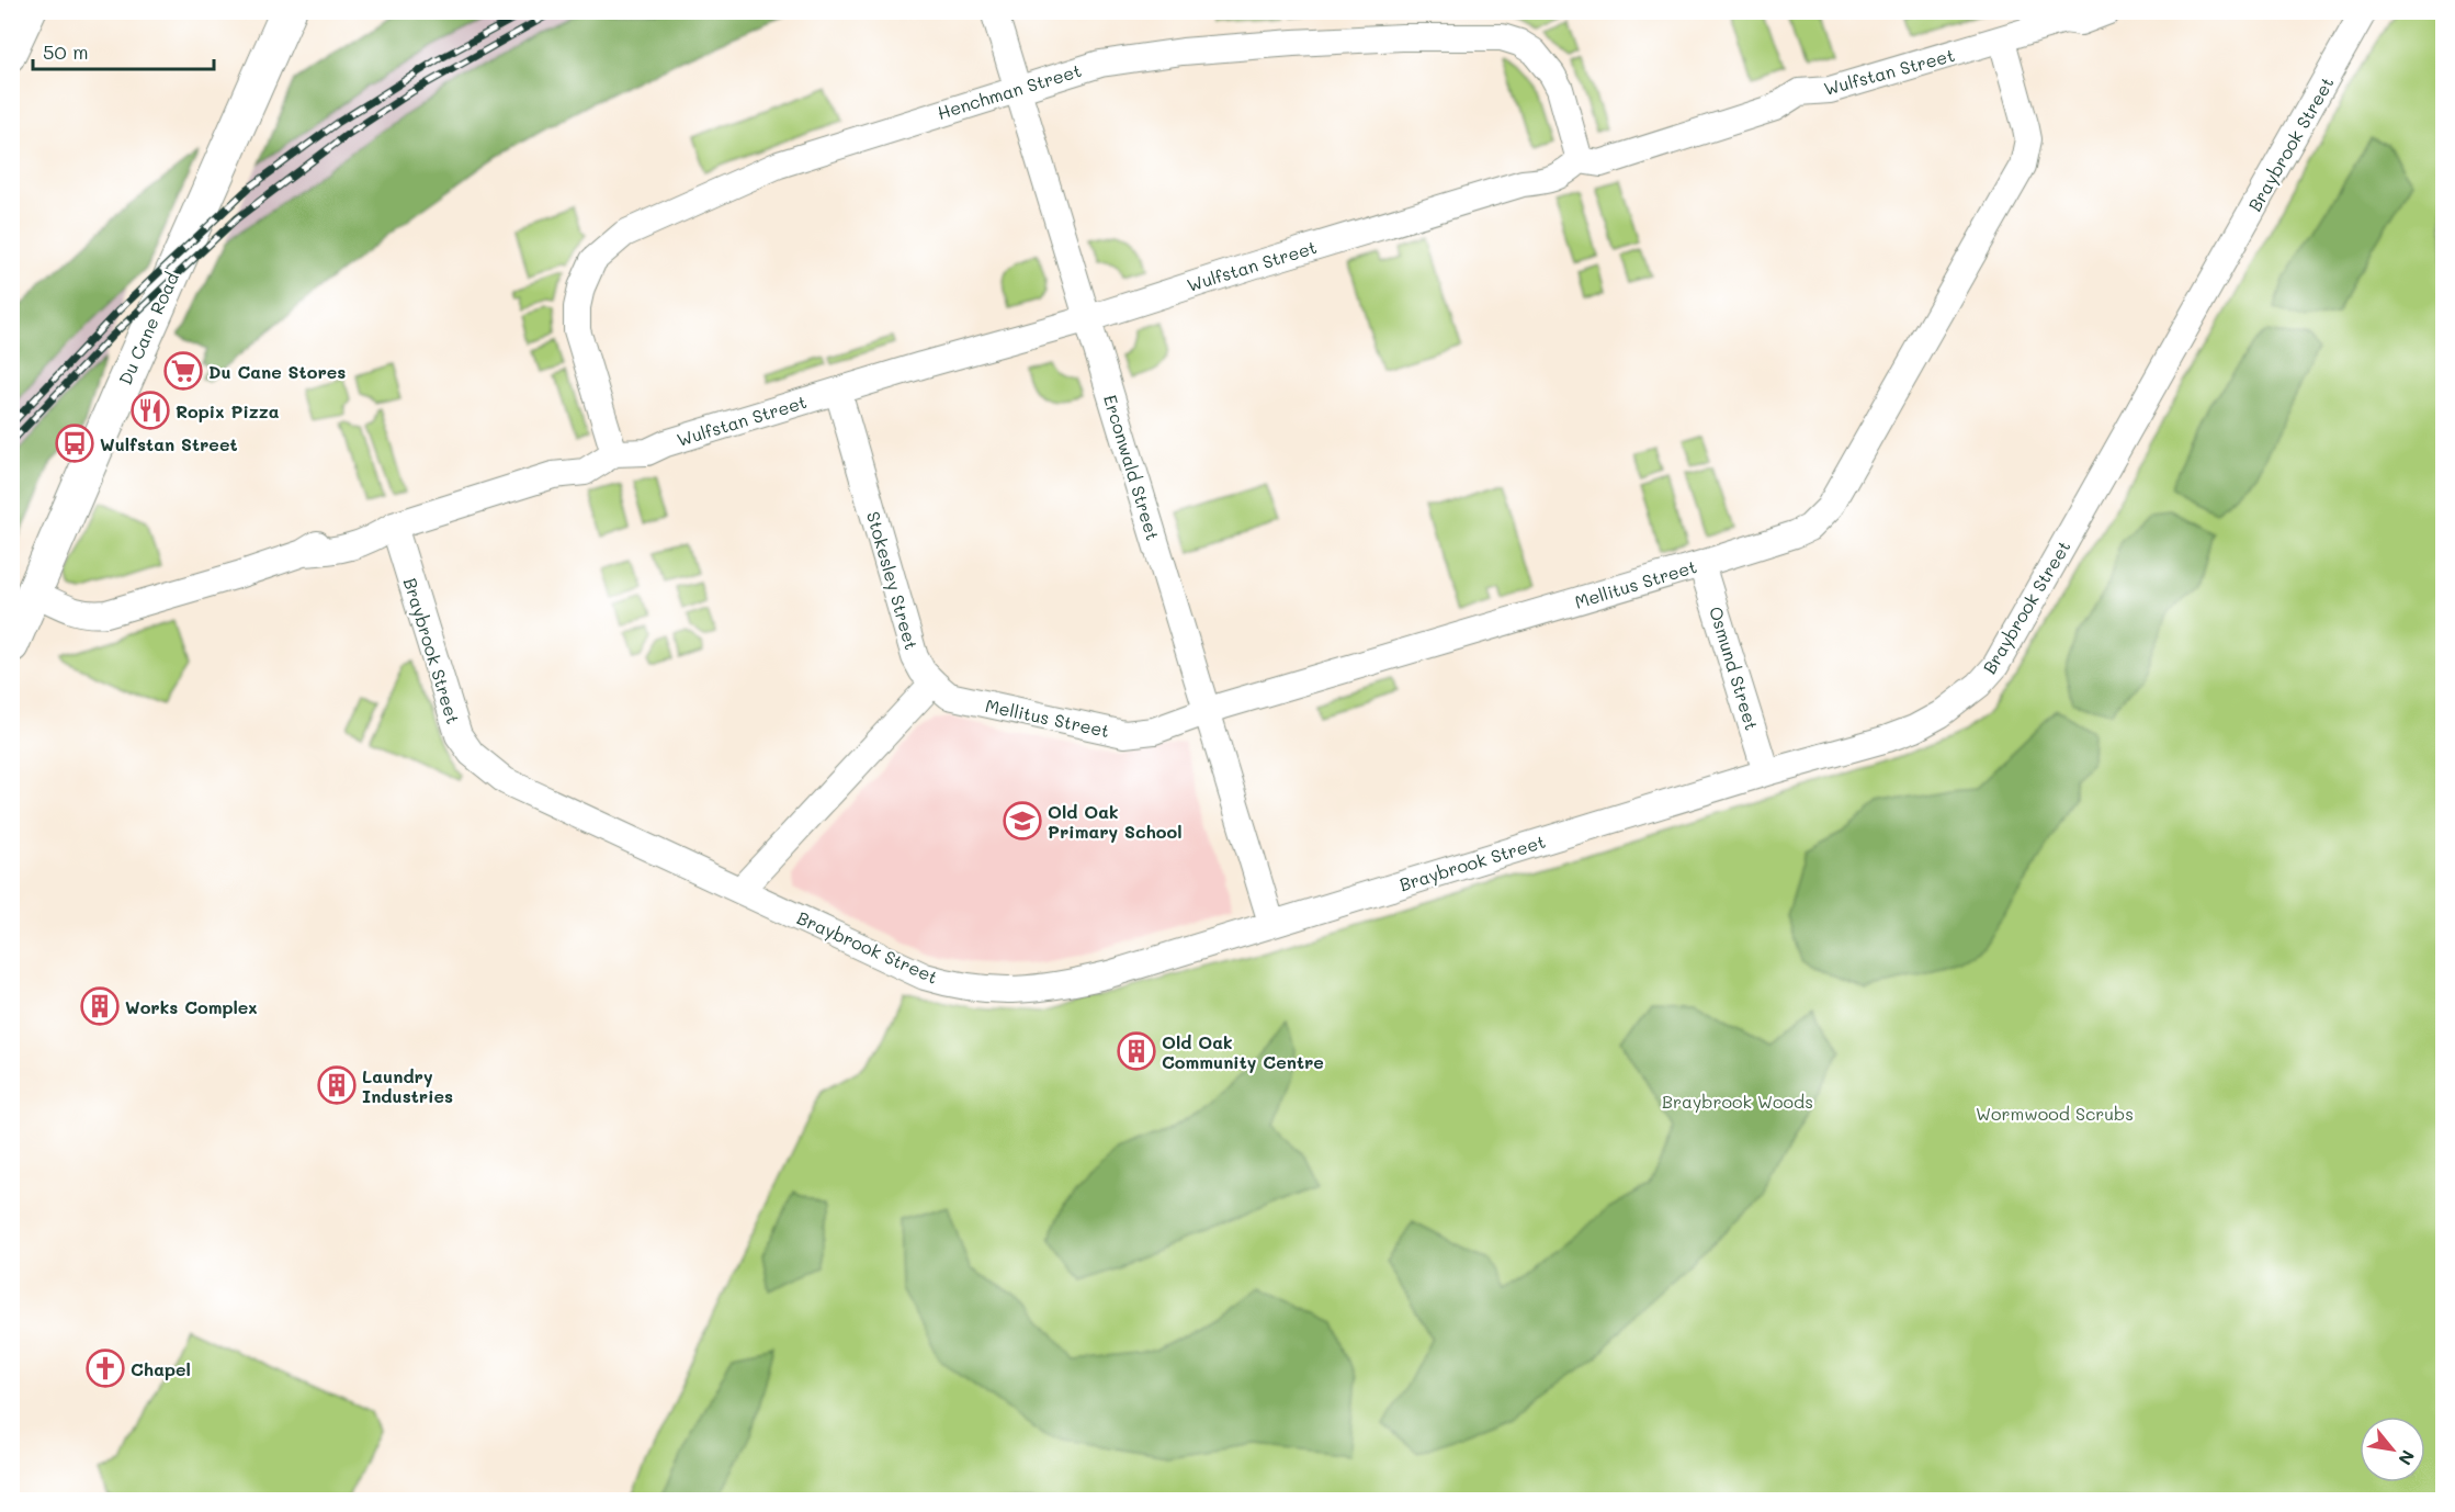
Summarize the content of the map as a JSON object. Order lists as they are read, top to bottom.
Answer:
{
  "streets": {
    "street": [
      "Wulfstan Street",
      "Henchman Street",
      "Braybrook Street",
      "Du Cane Road",
      "Erconwald Street",
      "Stokesley Street",
      "Mellitus Street",
      "Osmund Street"
    ]
  },
  "crossings": [
    ["Wulfstan Street", "Henchman Street"],
    ["Wulfstan Street", "Braybrook Street"],
    ["Wulfstan Street", "Du Cane Road"],
    ["Wulfstan Street", "Erconwald Street"],
    ["Wulfstan Street", "Stokesley Street"],
    ["Wulfstan Street", "Mellitus Street"],
    ["Henchman Street", "Erconwald Street"],
    ["Braybrook Street", "Erconwald Street"],
    ["Braybrook Street", "Osmund Street"],
    ["Erconwald Street", "Mellitus Street"],
    ["Stokesley Street", "Mellitus Street"],
    ["Mellitus Street", "Osmund Street"]
  ],
  "parks": ["Braybrook Woods", "Wormwood Scrubs"],
  "places": {
    "supermarket": ["Du Cane Stores"],
    "restaurant": ["Ropix Pizza"],
    "bus stop": ["Wulfstan Street"],
    "school or university": ["Old Oak Primary School"],
    "building": ["Works Complex", "Old Oak Community Centre", "Laundry Industries"],
    "church": ["Chapel"]
  },
  "scale_bar": "50 m",
  "north": "bottom right"
}
